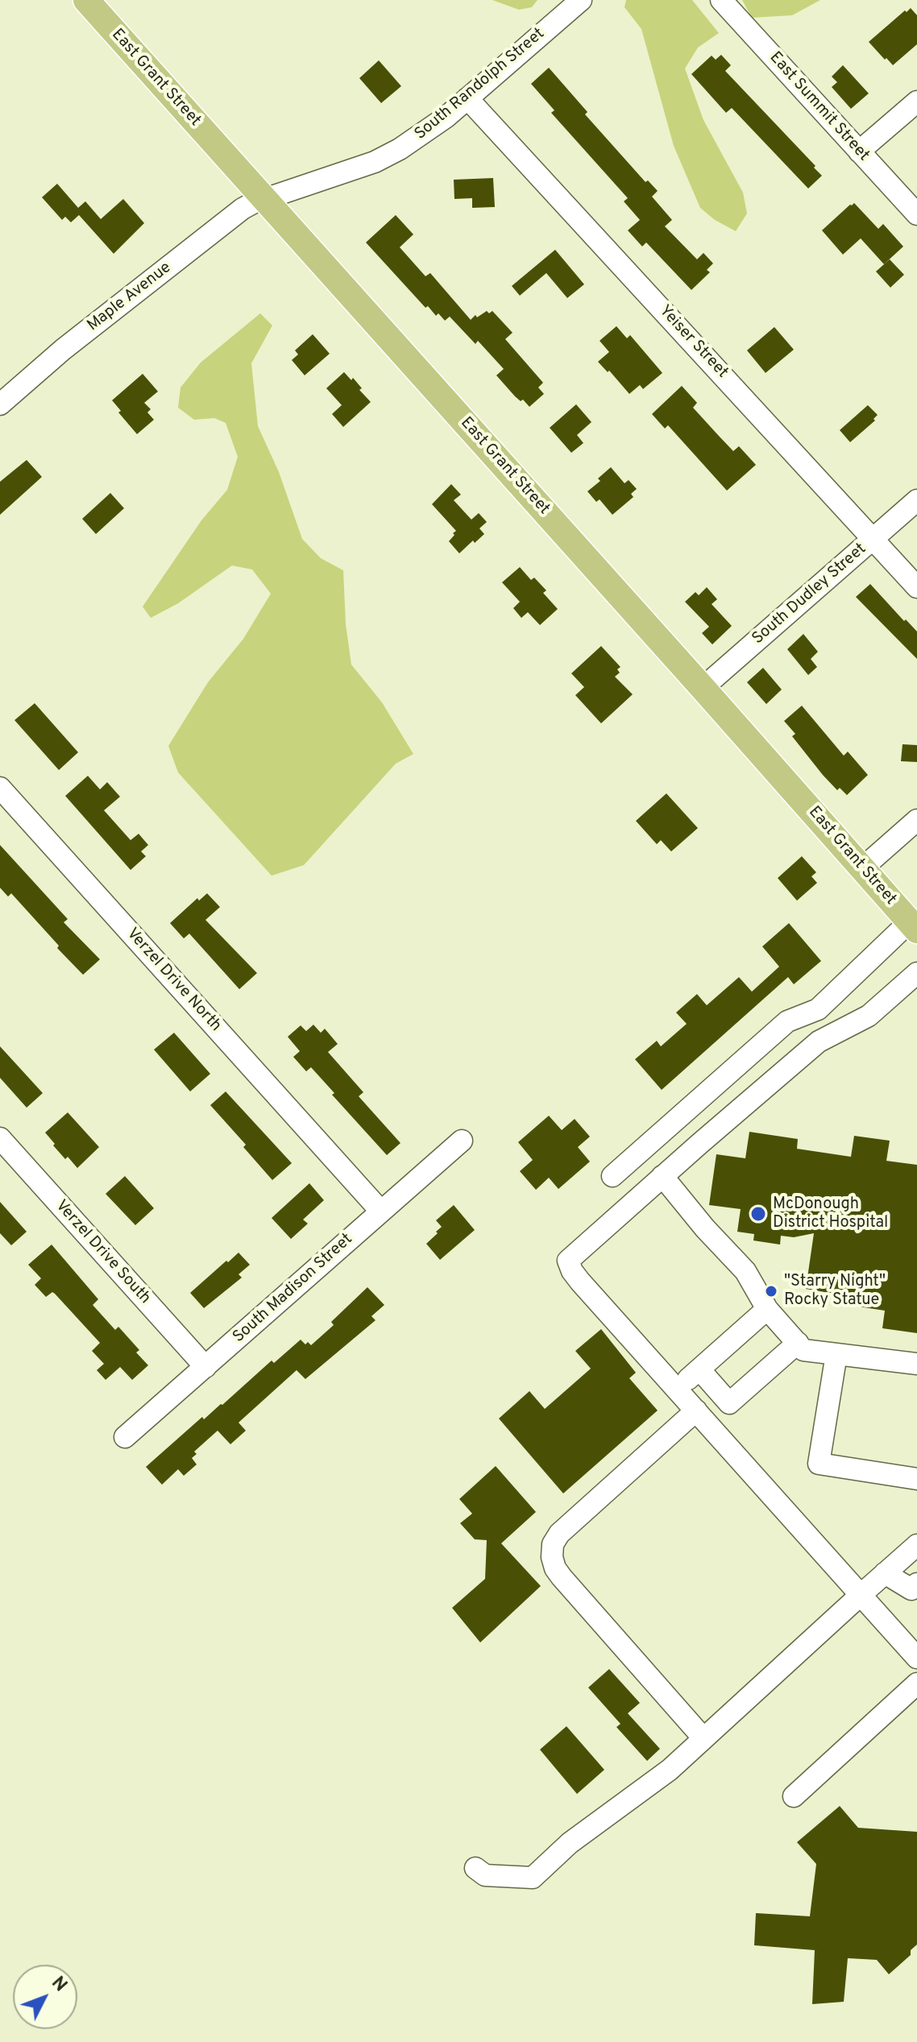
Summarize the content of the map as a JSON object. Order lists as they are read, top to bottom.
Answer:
{
  "streets": {
    "main road": ["East Grant Street"],
    "street": [
      "South Randolph Street",
      "East Summit Street",
      "Maple Avenue",
      "Yeiser Street",
      "South Dudley Street",
      "Verzel Drive North",
      "Verzel Drive South",
      "South Madison Street"
    ]
  },
  "crossings": [
    ["East Grant Street", "South Randolph Street"],
    ["East Grant Street", "Maple Avenue"],
    ["East Grant Street", "South Dudley Street"],
    ["South Randolph Street", "Maple Avenue"],
    ["South Randolph Street", "Yeiser Street"],
    ["Yeiser Street", "South Dudley Street"],
    ["Verzel Drive North", "South Madison Street"],
    ["Verzel Drive South", "South Madison Street"]
  ],
  "places": ["McDonough District Hospital", "\"Starry Night\" Rocky Statue"],
  "north": "top right"
}
